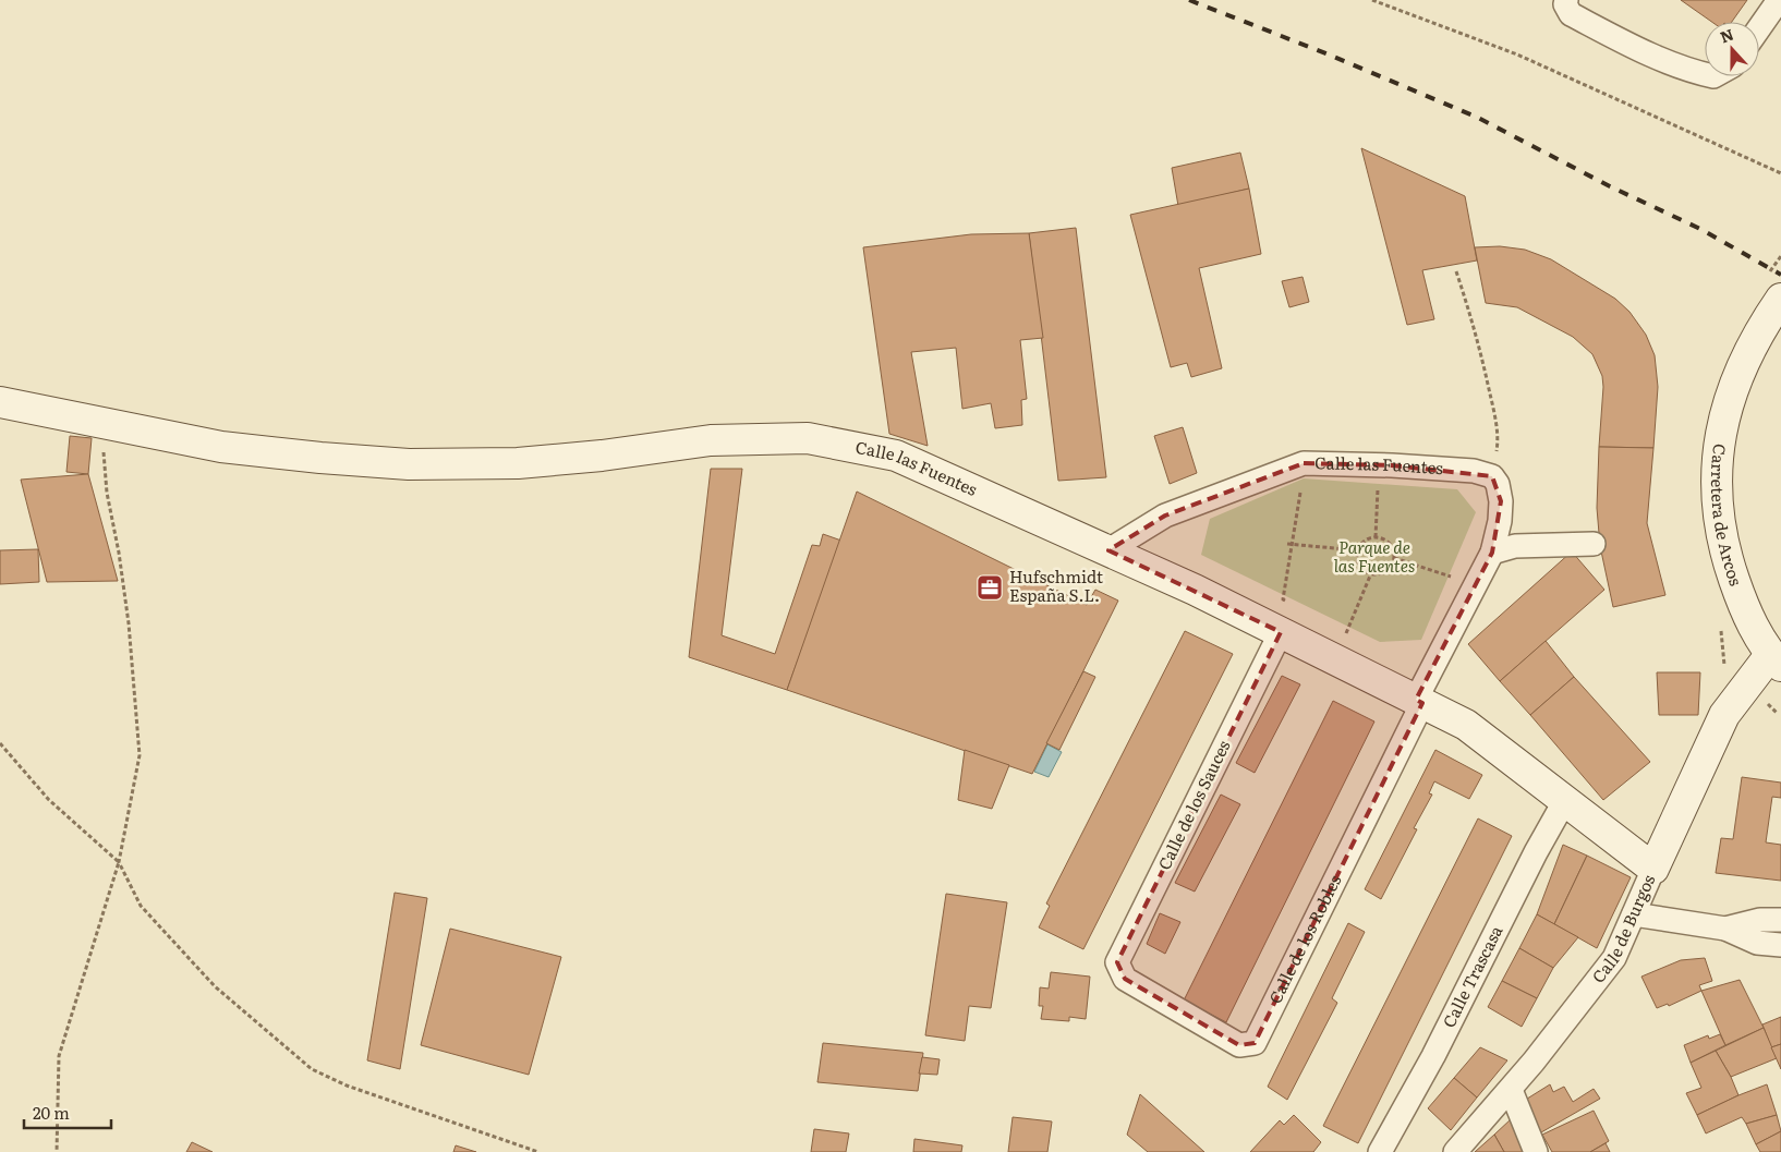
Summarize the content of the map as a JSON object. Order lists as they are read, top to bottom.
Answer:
{
  "streets": {
    "street": [
      "Calle las Fuentes",
      "Carretera de Arcos",
      "Calle de los Sauces",
      "Calle de Burgos",
      "Calle de los Robles",
      "Calle Trascasa"
    ]
  },
  "crossings": [
    ["Calle las Fuentes", "Calle de los Sauces"],
    ["Calle las Fuentes", "Calle de Burgos"],
    ["Calle las Fuentes", "Calle de los Robles"],
    ["Calle las Fuentes", "Calle Trascasa"],
    ["Carretera de Arcos", "Calle de Burgos"],
    ["Calle de los Sauces", "Calle de los Robles"]
  ],
  "parks": ["Parque de las Fuentes"],
  "places": {
    "office": ["Hufschmidt España S.L."]
  },
  "scale_bar": "20 m",
  "north": "top"
}
